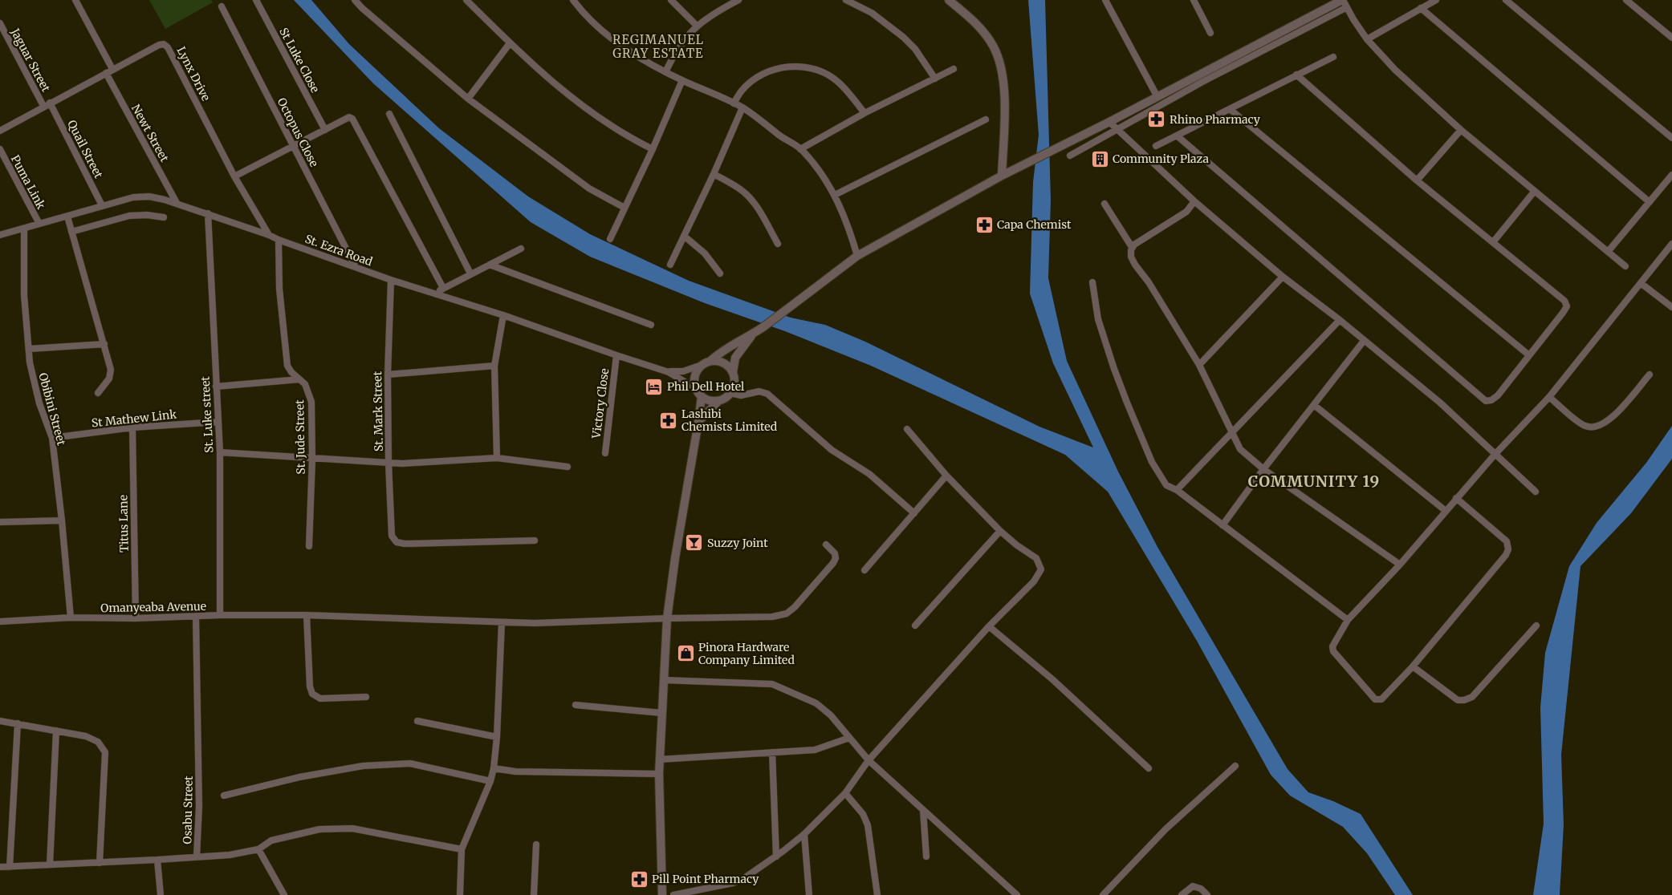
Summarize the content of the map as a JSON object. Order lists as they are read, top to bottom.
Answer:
{
  "streets": {
    "street": [
      "Jaguar Street",
      "St Luke Close",
      "Lynx Drive",
      "Octopus Close",
      "Newt Street",
      "Quail Street",
      "Puma Link",
      "St. Ezra Road",
      "Victory Close",
      "Obibini Street",
      "St. Mark Street",
      "St. Luke street",
      "St Mathew Link",
      "St. Jude Street",
      "Titus Lane",
      "Omanyeaba Avenue",
      "Osabu Street"
    ]
  },
  "crossings": [
    ["Jaguar Street", "Lynx Drive"],
    ["Jaguar Street", "Quail Street"],
    ["Lynx Drive", "Newt Street"],
    ["Lynx Drive", "Quail Street"],
    ["Lynx Drive", "St. Ezra Road"],
    ["Octopus Close", "St. Ezra Road"],
    ["Newt Street", "St. Ezra Road"],
    ["Quail Street", "St. Ezra Road"],
    ["Puma Link", "St. Ezra Road"],
    ["St. Ezra Road", "Victory Close"],
    ["St. Ezra Road", "Obibini Street"],
    ["St. Ezra Road", "St. Mark Street"],
    ["St. Ezra Road", "St. Luke street"],
    ["St. Ezra Road", "St. Jude Street"],
    ["Obibini Street", "St Mathew Link"],
    ["Obibini Street", "Omanyeaba Avenue"],
    ["St. Luke street", "St Mathew Link"],
    ["St. Luke street", "Omanyeaba Avenue"],
    ["St Mathew Link", "Titus Lane"],
    ["Titus Lane", "Omanyeaba Avenue"],
    ["Omanyeaba Avenue", "Osabu Street"]
  ],
  "districts": ["REGIMANUEL GRAY ESTATE", "COMMUNITY 19"],
  "places": {
    "pharmacy": [
      "Rhino Pharmacy",
      "Capa Chemist",
      "Lashibi Chemists Limited",
      "Pill Point Pharmacy"
    ],
    "building": ["Community Plaza"],
    "hotel": ["Phil Dell Hotel"],
    "bar": ["Suzzy Joint"],
    "shop": ["Pinora Hardware Company Limited"]
  }
}
